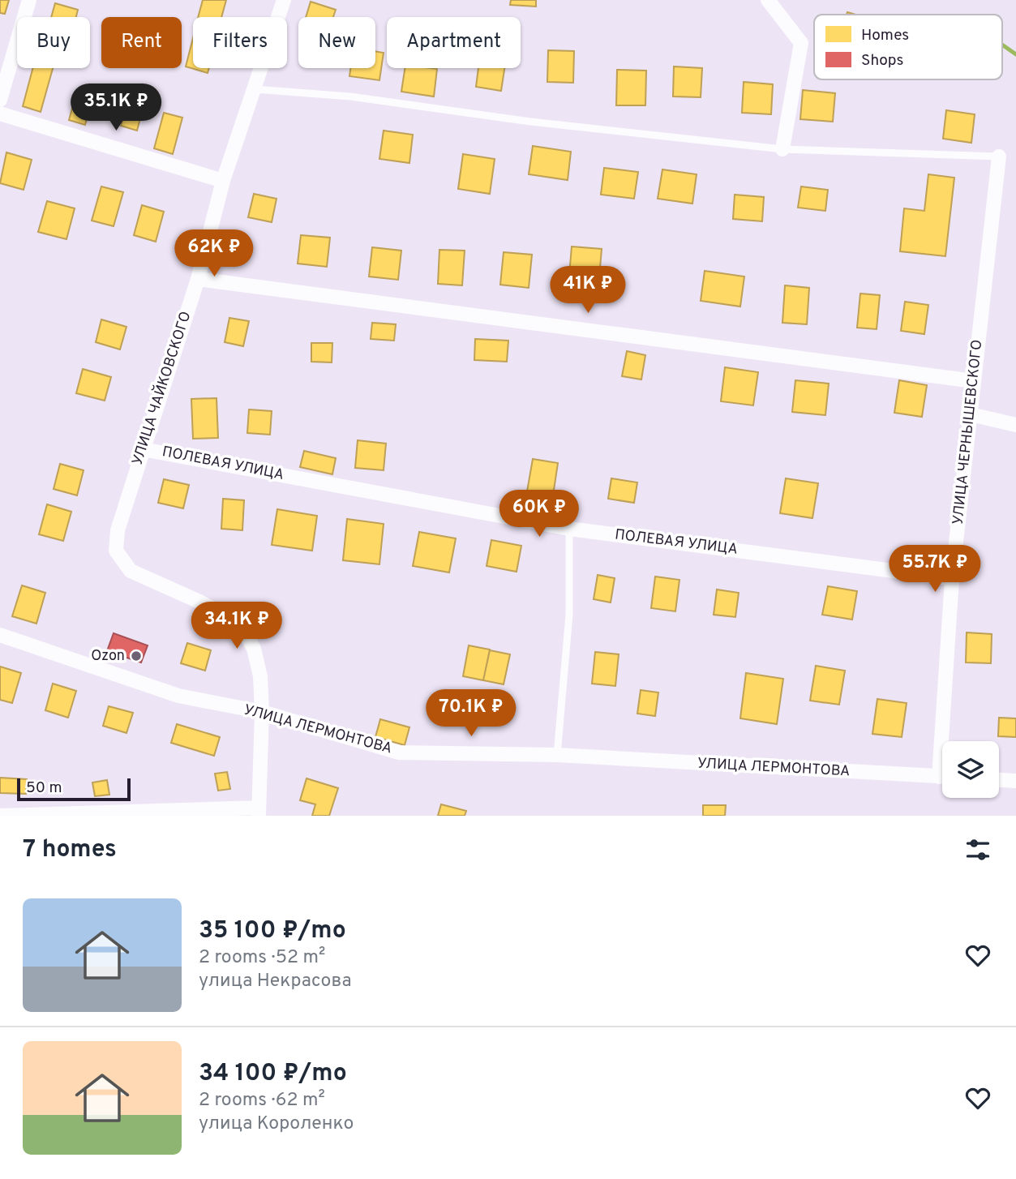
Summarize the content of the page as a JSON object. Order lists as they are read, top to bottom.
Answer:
{
  "streets": {
    "street": [
      "УЛИЦА ЧАЙКОВСКОГО",
      "УЛИЦА ЧЕРНЫШЕВСКОГО",
      "ПОЛЕВАЯ УЛИЦА",
      "УЛИЦА ЛЕРМОНТОВА"
    ]
  },
  "crossings": [
    ["УЛИЦА ЧАЙКОВСКОГО", "ПОЛЕВАЯ УЛИЦА"],
    ["УЛИЦА ЧЕРНЫШЕВСКОГО", "ПОЛЕВАЯ УЛИЦА"]
  ],
  "places": ["Ozon"],
  "legend": ["Homes", "Shops"],
  "scale_bar": "50 m",
  "page": {
    "chip": [
      "Buy",
      "Rent",
      "Filters",
      "New",
      "Apartment"
    ],
    "price": [
      "35.1K ₽",
      "62K ₽",
      "41K ₽",
      "60K ₽",
      "55.7K ₽",
      "34.1K ₽",
      "70.1K ₽"
    ],
    "scale": "50 m",
    "heading": "7 homes",
    "list": [
      {
        "name": "35 100 ₽/mo",
        "note": "2 rooms · 52 m² · улица Некрасова"
      },
      {
        "name": "34 100 ₽/mo",
        "note": "2 rooms · 62 m² · улица Короленко"
      }
    ]
  }
}
